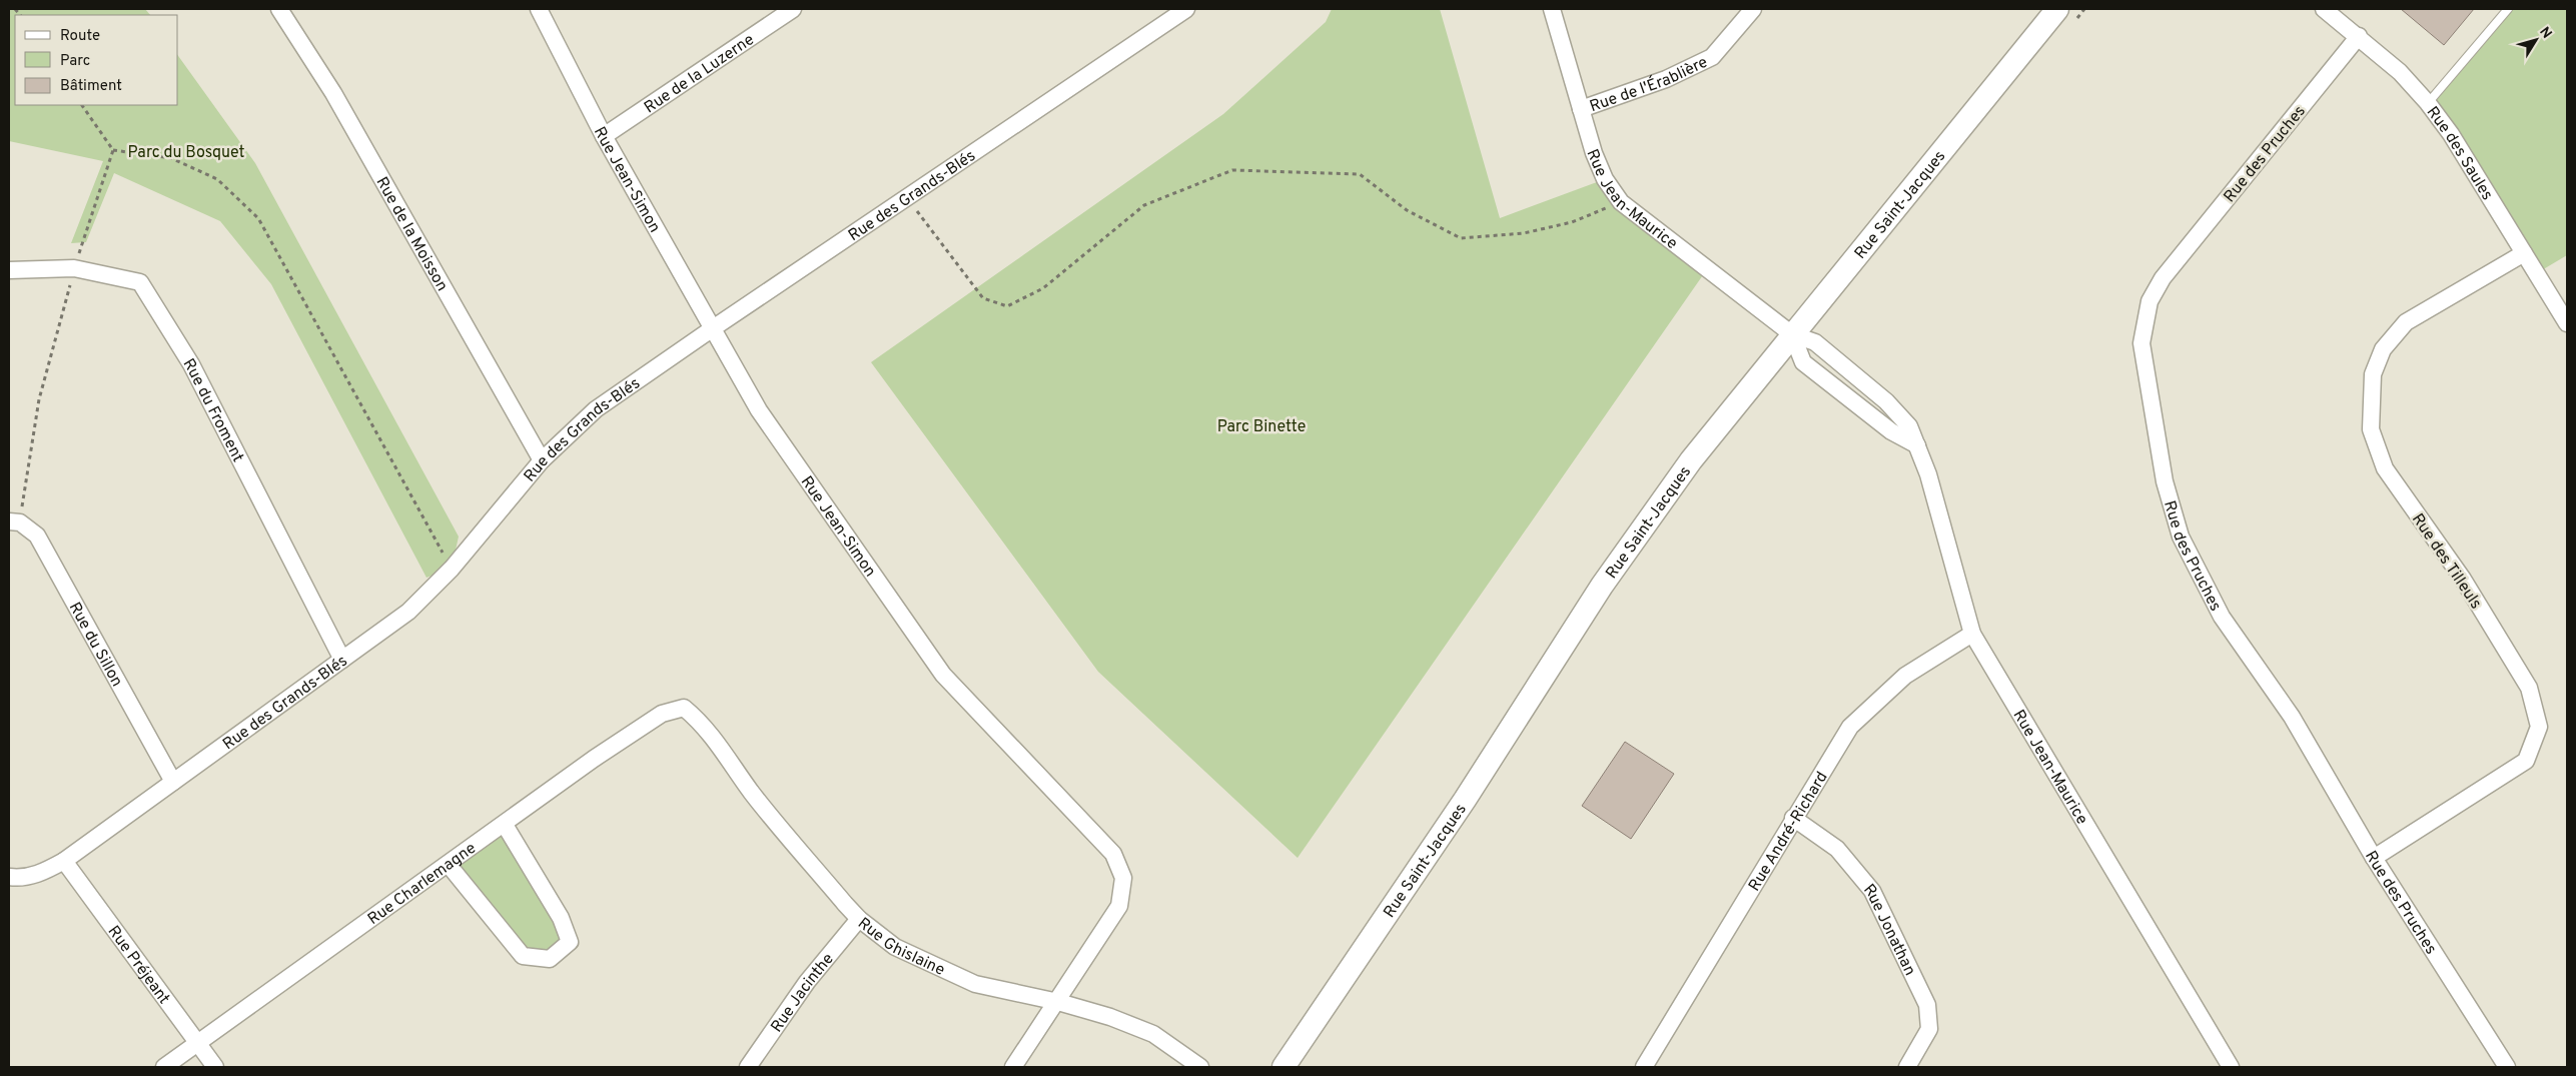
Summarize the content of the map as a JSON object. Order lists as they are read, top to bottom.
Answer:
{
  "streets": {
    "street": [
      "Rue de la Luzerne",
      "Rue de l'Érablière",
      "Rue des Pruches",
      "Rue des Saules",
      "Rue Jean-Simon",
      "Rue des Grands-Blés",
      "Rue Jean-Maurice",
      "Rue Saint-Jacques",
      "Rue de la Moisson",
      "Rue du Froment",
      "Rue des Tilleuls",
      "Rue du Sillon",
      "Rue André-Richard",
      "Rue Charlemagne",
      "Rue Jonathan",
      "Rue Ghislaine",
      "Rue Préjeant",
      "Rue Jacinthe"
    ]
  },
  "crossings": [
    ["Rue de la Luzerne", "Rue Jean-Simon"],
    ["Rue de l'Érablière", "Rue Jean-Maurice"],
    ["Rue des Pruches", "Rue des Saules"],
    ["Rue des Pruches", "Rue des Tilleuls"],
    ["Rue des Saules", "Rue des Tilleuls"],
    ["Rue Jean-Simon", "Rue des Grands-Blés"],
    ["Rue Jean-Simon", "Rue Ghislaine"],
    ["Rue des Grands-Blés", "Rue de la Moisson"],
    ["Rue des Grands-Blés", "Rue du Froment"],
    ["Rue des Grands-Blés", "Rue du Sillon"],
    ["Rue des Grands-Blés", "Rue Préjeant"],
    ["Rue Jean-Maurice", "Rue Saint-Jacques"],
    ["Rue Jean-Maurice", "Rue André-Richard"],
    ["Rue André-Richard", "Rue Jonathan"],
    ["Rue Charlemagne", "Rue Ghislaine"],
    ["Rue Charlemagne", "Rue Préjeant"],
    ["Rue Ghislaine", "Rue Jacinthe"]
  ],
  "parks": ["Parc du Bosquet", "Parc Binette"],
  "legend": ["Route", "Parc", "Bâtiment"],
  "north": "top right"
}
